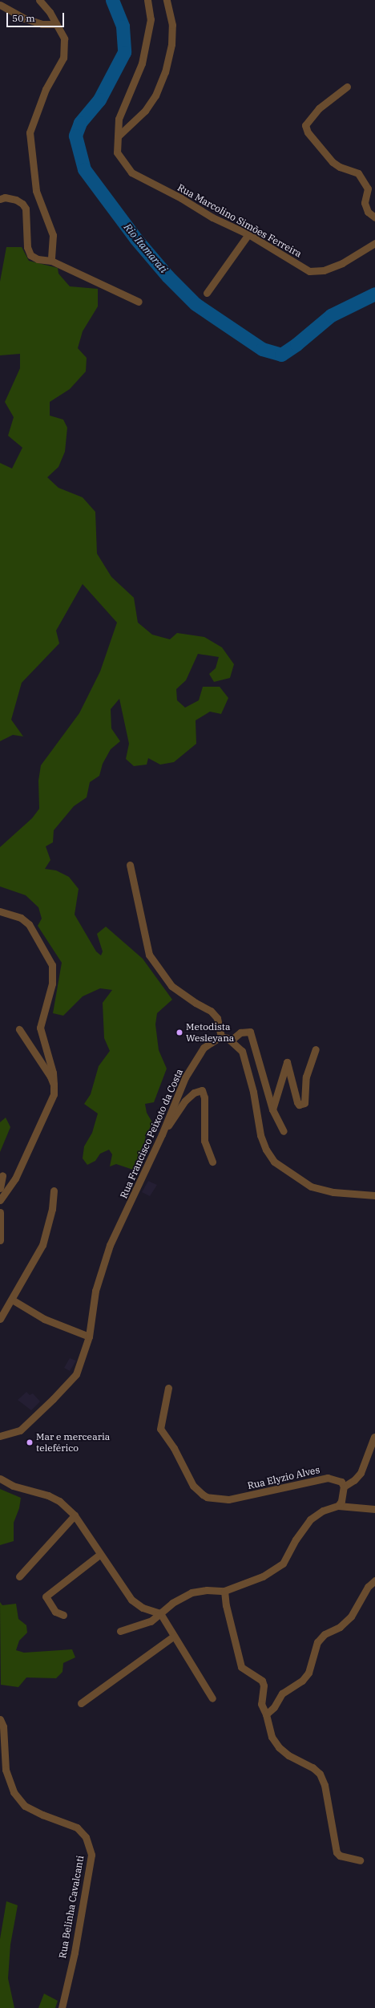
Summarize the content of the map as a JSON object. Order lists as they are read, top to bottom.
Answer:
{
  "streets": {
    "street": [
      "Rua Marcolino Simões Ferreira",
      "Rua Francisco Peixoto da Costa",
      "Rua Elyzio Alves",
      "Rua Belinha Cavalcanti"
    ]
  },
  "water": ["Rio Itamarati"],
  "places": ["Metodista Wesleyana", "Mar e mercearia teleférico"],
  "scale_bar": "50 m"
}
